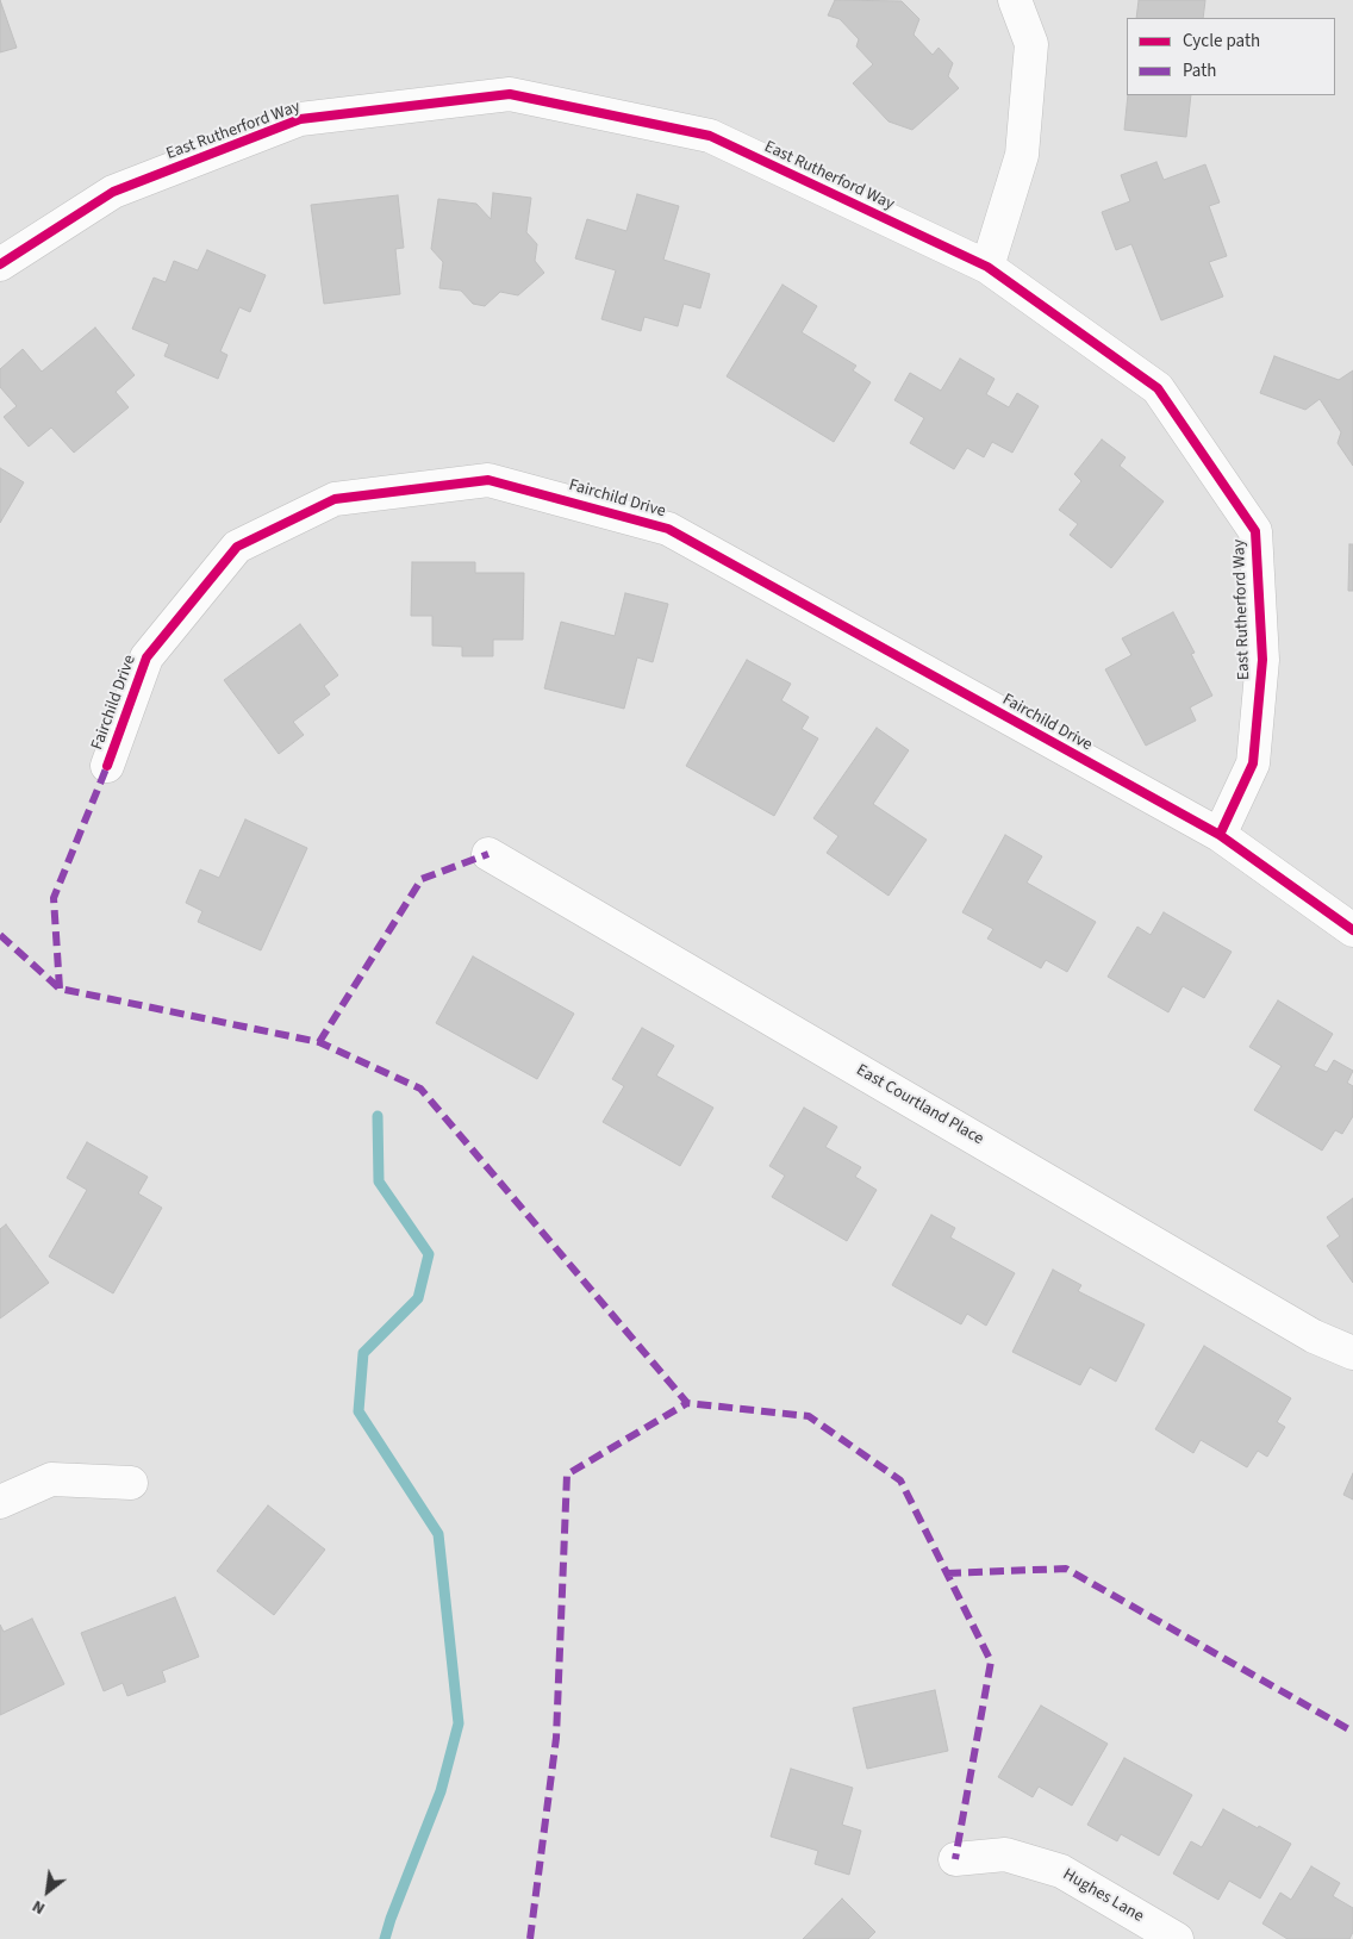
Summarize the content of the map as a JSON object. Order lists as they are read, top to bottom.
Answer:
{
  "streets": {
    "street": [
      "East Rutherford Way",
      "Fairchild Drive",
      "East Courtland Place",
      "Hughes Lane"
    ]
  },
  "crossings": [
    ["East Rutherford Way", "Fairchild Drive"]
  ],
  "legend": ["Cycle path", "Path"],
  "north": "bottom left"
}
